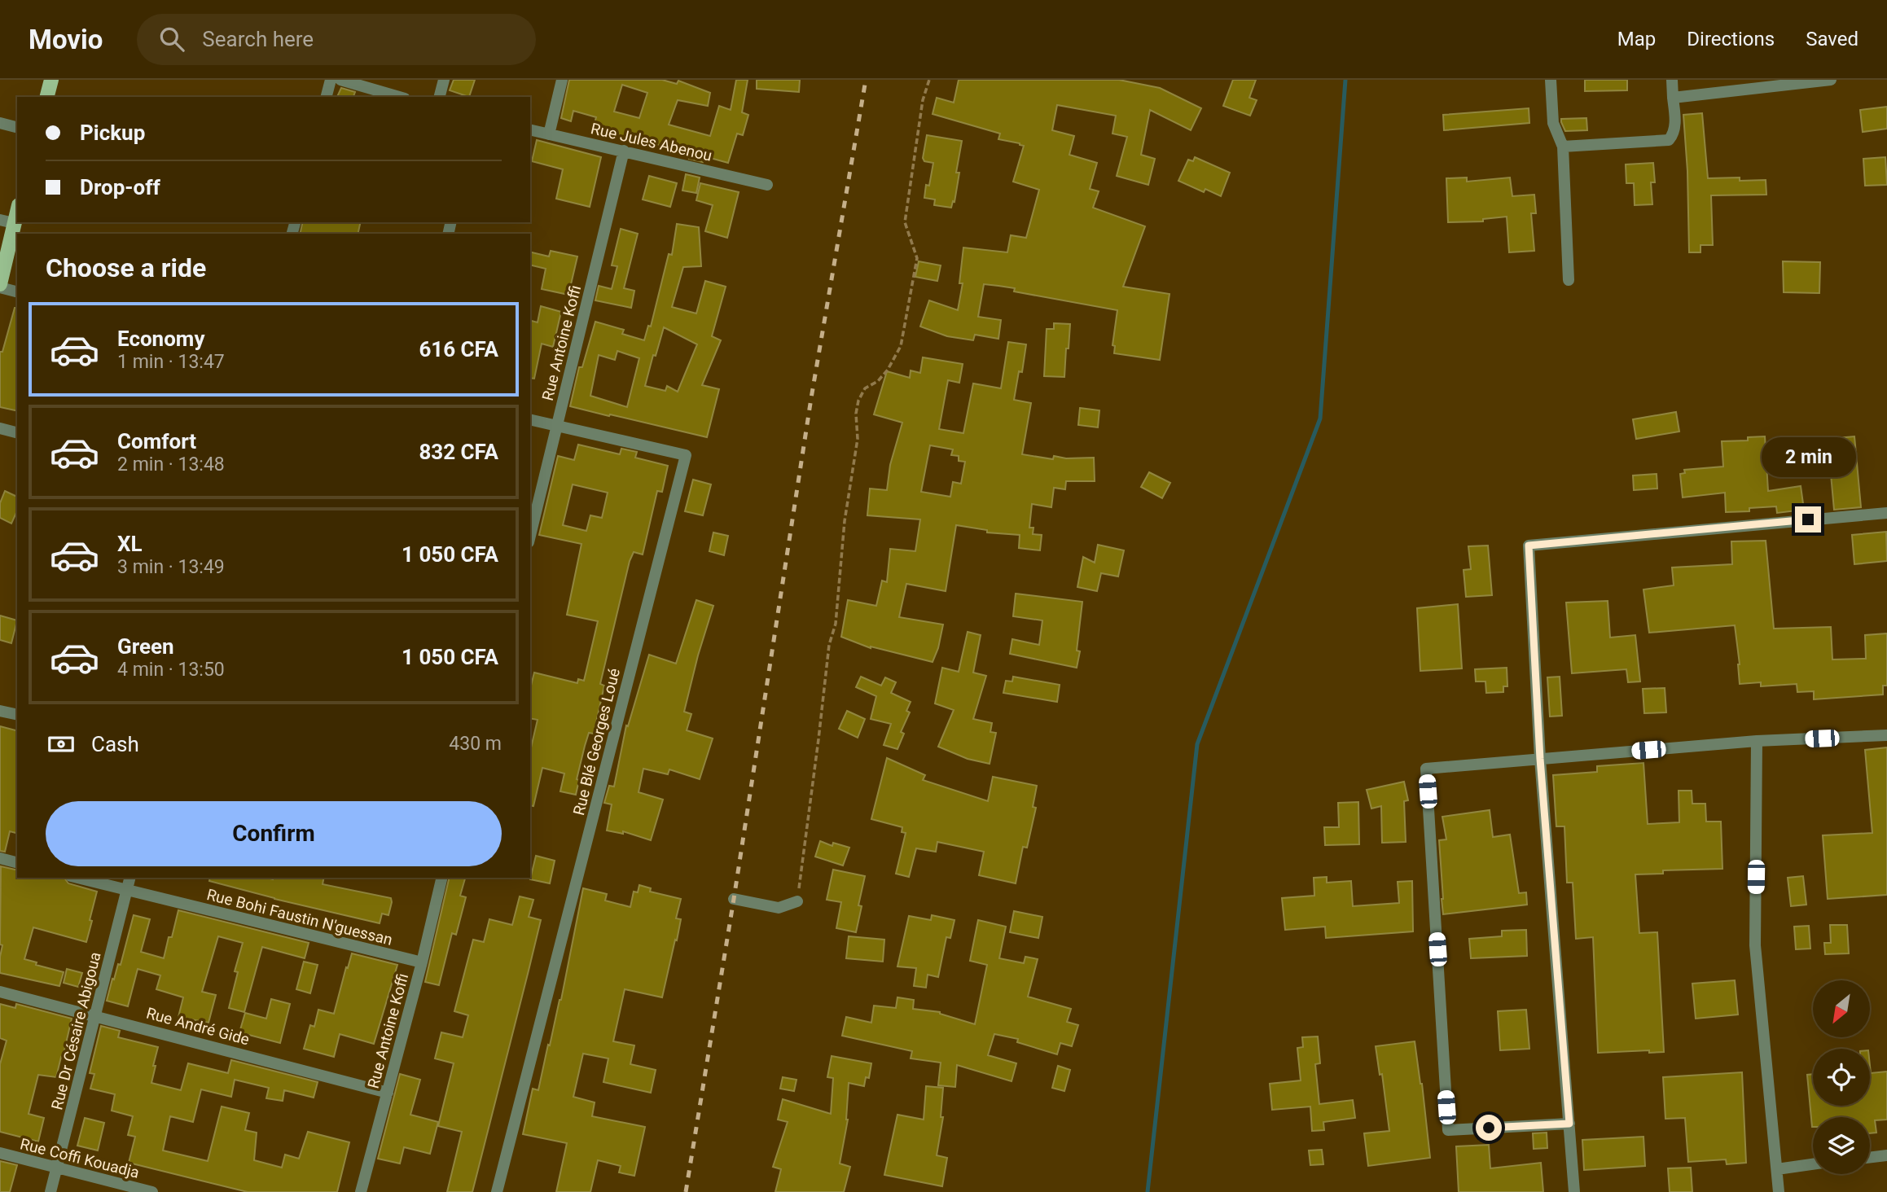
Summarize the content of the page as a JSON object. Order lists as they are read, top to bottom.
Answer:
{
  "streets": {
    "street": [
      "Rue Jules Abenou",
      "Rue Antoine Koffi",
      "Rue Blé Georges Loué",
      "Rue Bohi Faustin N'guessan",
      "Rue André Gide",
      "Rue Dr Césaire Abigoua",
      "Rue Coffi Kouadja"
    ]
  },
  "crossings": [
    ["Rue Jules Abenou", "Rue Antoine Koffi"],
    ["Rue Antoine Koffi", "Rue Blé Georges Loué"],
    ["Rue Antoine Koffi", "Rue Bohi Faustin N'guessan"],
    ["Rue Antoine Koffi", "Rue André Gide"],
    ["Rue Bohi Faustin N'guessan", "Rue Dr Césaire Abigoua"],
    ["Rue André Gide", "Rue Dr Césaire Abigoua"],
    ["Rue Dr Césaire Abigoua", "Rue Coffi Kouadja"]
  ],
  "north": "bottom left",
  "page": {
    "header": "Movio",
    "search": "Search here",
    "nav": ["Map", "Directions", "Saved"],
    "banner": ["Pickup", "Drop-off"],
    "heading": "Choose a ride",
    "list": [
      {
        "name": "Economy",
        "note": "1 min · 13:47",
        "value": "616 CFA"
      },
      {
        "name": "Comfort",
        "note": "2 min · 13:48",
        "value": "832 CFA"
      },
      {
        "name": "XL",
        "note": "3 min · 13:49",
        "value": "1 050 CFA"
      },
      {
        "name": "Green",
        "note": "4 min · 13:50",
        "value": "1 050 CFA"
      }
    ],
    "bubble": "2 min",
    "pay": ["Cash", "430 m"],
    "buttons": "Confirm"
  }
}
